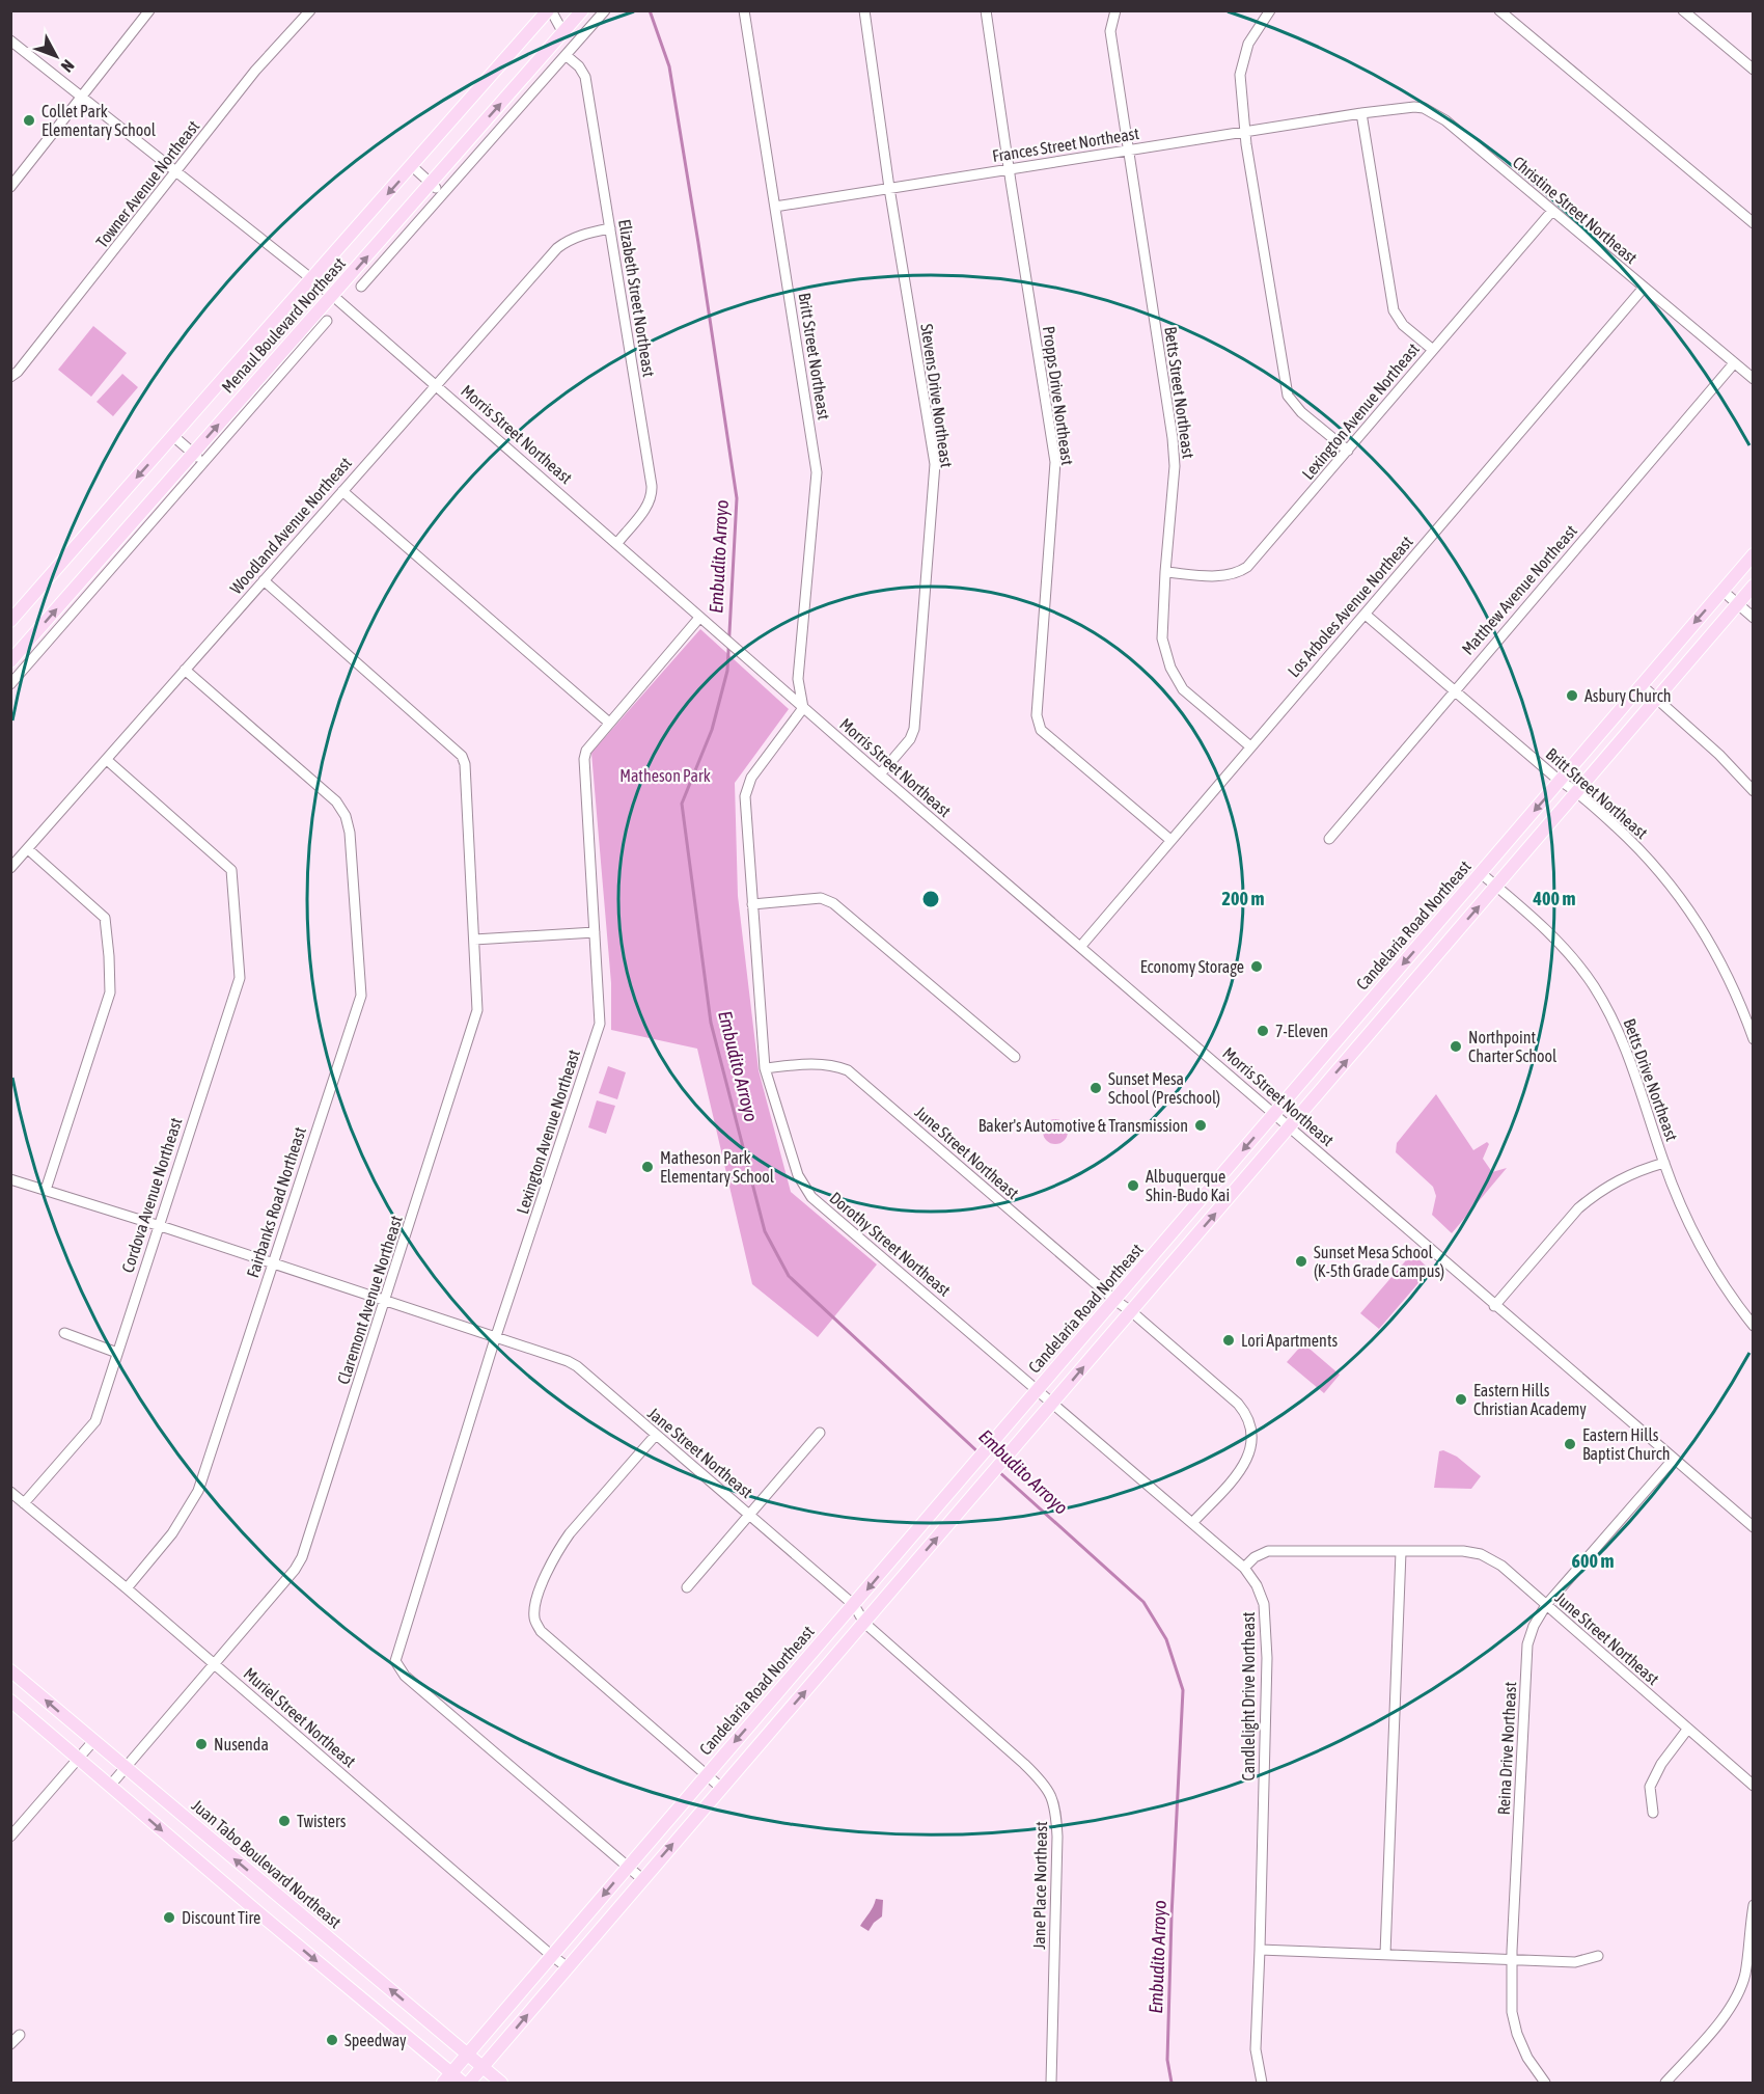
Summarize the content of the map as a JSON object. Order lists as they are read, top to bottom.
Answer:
{
  "streets": {
    "main road": ["Menaul Boulevard Northeast", "Candelaria Road Northeast", "Juan Tabo Boulevard Northeast"],
    "street": [
      "Frances Street Northeast",
      "Towner Avenue Northeast",
      "Christine Street Northeast",
      "Elizabeth Street Northeast",
      "Britt Street Northeast",
      "Betts Street Northeast",
      "Stevens Drive Northeast",
      "Propps Drive Northeast",
      "Lexington Avenue Northeast",
      "Morris Street Northeast",
      "Woodland Avenue Northeast",
      "Matthew Avenue Northeast",
      "Los Arboles Avenue Northeast",
      "Betts Drive Northeast",
      "June Street Northeast",
      "Cordova Avenue Northeast",
      "Fairbanks Road Northeast",
      "Dorothy Street Northeast",
      "Claremont Avenue Northeast",
      "Jane Street Northeast",
      "Candlelight Drive Northeast",
      "Muriel Street Northeast",
      "Reina Drive Northeast",
      "Jane Place Northeast"
    ]
  },
  "crossings": [
    ["Frances Street Northeast", "Christine Street Northeast"],
    ["Frances Street Northeast", "Britt Street Northeast"],
    ["Frances Street Northeast", "Betts Street Northeast"],
    ["Frances Street Northeast", "Stevens Drive Northeast"],
    ["Frances Street Northeast", "Propps Drive Northeast"],
    ["Towner Avenue Northeast", "Morris Street Northeast"],
    ["Christine Street Northeast", "Lexington Avenue Northeast"],
    ["Christine Street Northeast", "Matthew Avenue Northeast"],
    ["Christine Street Northeast", "Los Arboles Avenue Northeast"],
    ["Elizabeth Street Northeast", "Morris Street Northeast"],
    ["Elizabeth Street Northeast", "Woodland Avenue Northeast"],
    ["Menaul Boulevard Northeast", "Morris Street Northeast"],
    ["Britt Street Northeast", "Morris Street Northeast"],
    ["Britt Street Northeast", "Matthew Avenue Northeast"],
    ["Britt Street Northeast", "Los Arboles Avenue Northeast"],
    ["Britt Street Northeast", "Candelaria Road Northeast"],
    ["Betts Street Northeast", "Lexington Avenue Northeast"],
    ["Betts Street Northeast", "Los Arboles Avenue Northeast"],
    ["Stevens Drive Northeast", "Morris Street Northeast"],
    ["Propps Drive Northeast", "Los Arboles Avenue Northeast"],
    ["Lexington Avenue Northeast", "Morris Street Northeast"],
    ["Lexington Avenue Northeast", "Candelaria Road Northeast"],
    ["Lexington Avenue Northeast", "Jane Street Northeast"],
    ["Morris Street Northeast", "Woodland Avenue Northeast"],
    ["Morris Street Northeast", "Los Arboles Avenue Northeast"],
    ["Morris Street Northeast", "Candelaria Road Northeast"],
    ["Morris Street Northeast", "Reina Drive Northeast"],
    ["Woodland Avenue Northeast", "Cordova Avenue Northeast"],
    ["Woodland Avenue Northeast", "Fairbanks Road Northeast"],
    ["Woodland Avenue Northeast", "Claremont Avenue Northeast"],
    ["Candelaria Road Northeast", "Betts Drive Northeast"],
    ["Candelaria Road Northeast", "June Street Northeast"],
    ["Candelaria Road Northeast", "Dorothy Street Northeast"],
    ["Candelaria Road Northeast", "Jane Street Northeast"],
    ["Candelaria Road Northeast", "Muriel Street Northeast"],
    ["Candelaria Road Northeast", "Juan Tabo Boulevard Northeast"],
    ["June Street Northeast", "Dorothy Street Northeast"],
    ["June Street Northeast", "Candlelight Drive Northeast"],
    ["June Street Northeast", "Reina Drive Northeast"],
    ["Cordova Avenue Northeast", "Jane Street Northeast"],
    ["Cordova Avenue Northeast", "Muriel Street Northeast"],
    ["Fairbanks Road Northeast", "Jane Street Northeast"],
    ["Fairbanks Road Northeast", "Muriel Street Northeast"],
    ["Dorothy Street Northeast", "Candlelight Drive Northeast"],
    ["Claremont Avenue Northeast", "Jane Street Northeast"],
    ["Claremont Avenue Northeast", "Muriel Street Northeast"],
    ["Claremont Avenue Northeast", "Juan Tabo Boulevard Northeast"],
    ["Jane Street Northeast", "Jane Place Northeast"]
  ],
  "water": ["Embudito Arroyo"],
  "parks": ["Matheson Park"],
  "places": [
    "Collet Park Elementary School",
    "Asbury Church",
    "Economy Storage",
    "7-Eleven",
    "Northpoint Charter School",
    "Sunset Mesa School (Preschool)",
    "Baker's Automotive & Transmission",
    "Matheson Park Elementary School",
    "Albuquerque Shin-Budo Kai",
    "Sunset Mesa School (K-5th Grade Campus)",
    "Lori Apartments",
    "Eastern Hills Christian Academy",
    "Eastern Hills Baptist Church",
    "Nusenda",
    "Twisters",
    "Discount Tire",
    "Speedway"
  ],
  "north": "bottom right",
  "rings": ["200 m", "400 m", "600 m"]
}
